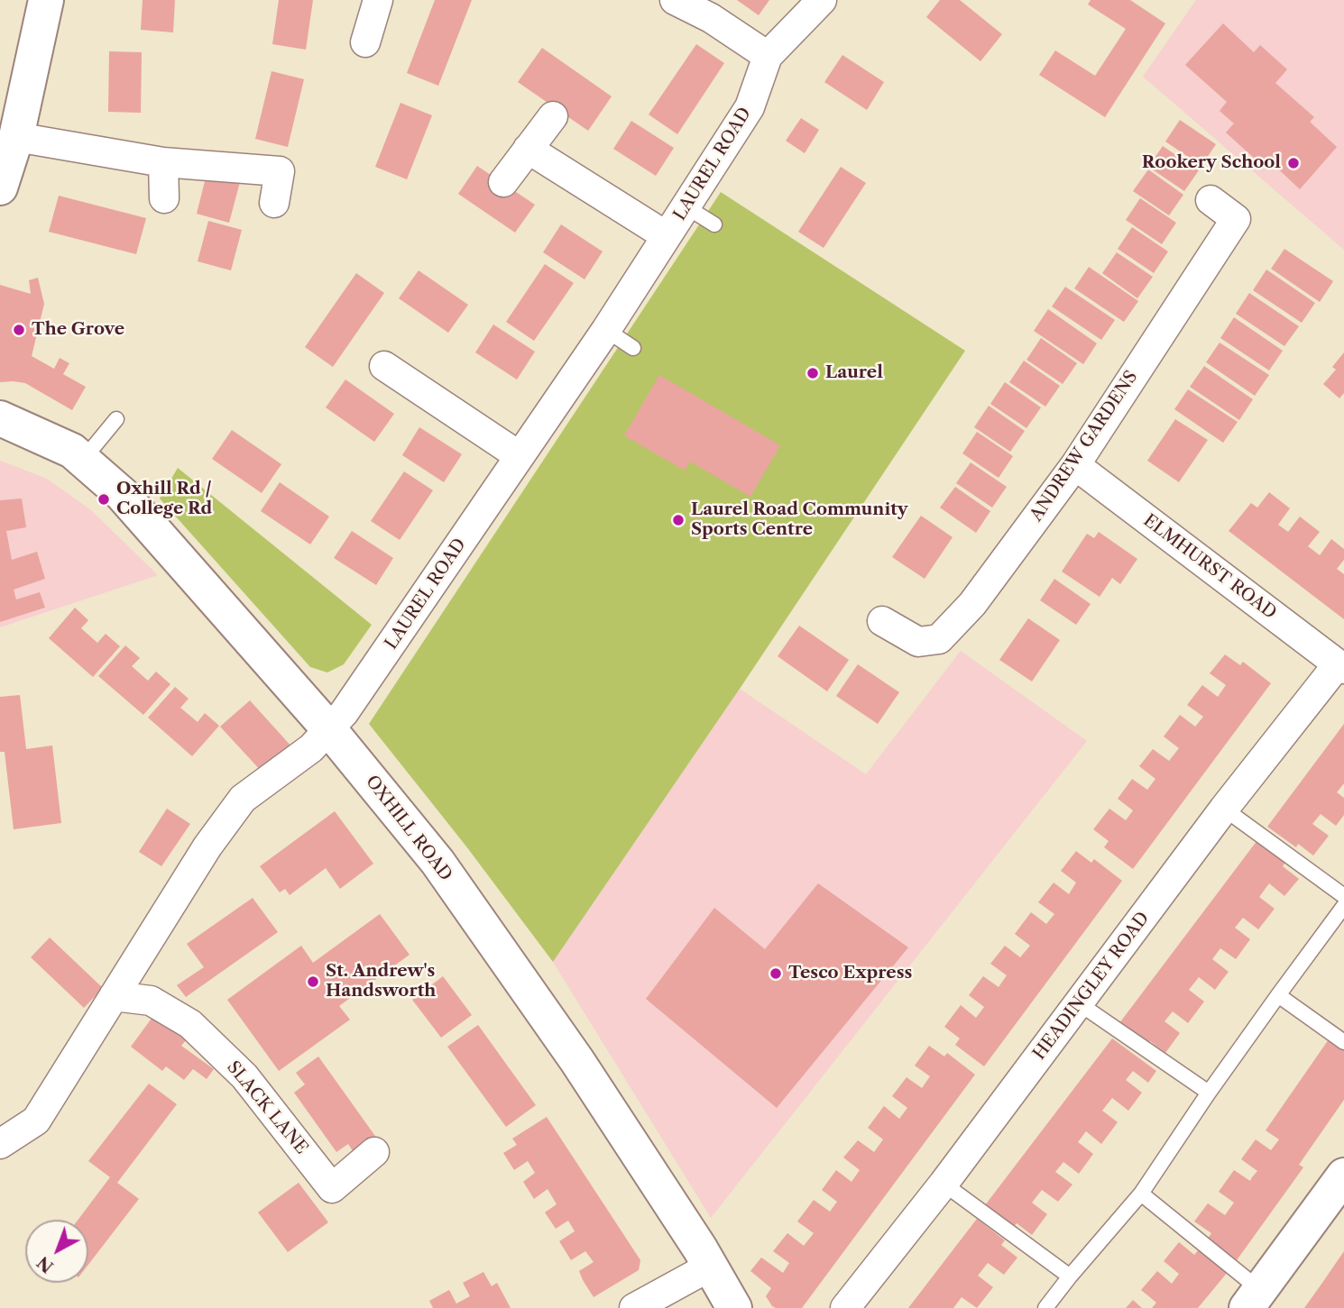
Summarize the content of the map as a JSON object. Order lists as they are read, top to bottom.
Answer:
{
  "streets": {
    "main road": ["OXHILL ROAD"],
    "street": [
      "LAUREL ROAD",
      "ANDREW GARDENS",
      "ELMHURST ROAD",
      "HEADINGLEY ROAD",
      "SLACK LANE"
    ]
  },
  "crossings": [
    ["LAUREL ROAD", "OXHILL ROAD"],
    ["ANDREW GARDENS", "ELMHURST ROAD"],
    ["ELMHURST ROAD", "HEADINGLEY ROAD"]
  ],
  "places": [
    "Rookery School",
    "The Grove",
    "Laurel",
    "Oxhill Rd / College Rd",
    "Laurel Road Community Sports Centre",
    "Tesco Express",
    "St. Andrew's Handsworth"
  ],
  "north": "bottom left"
}
